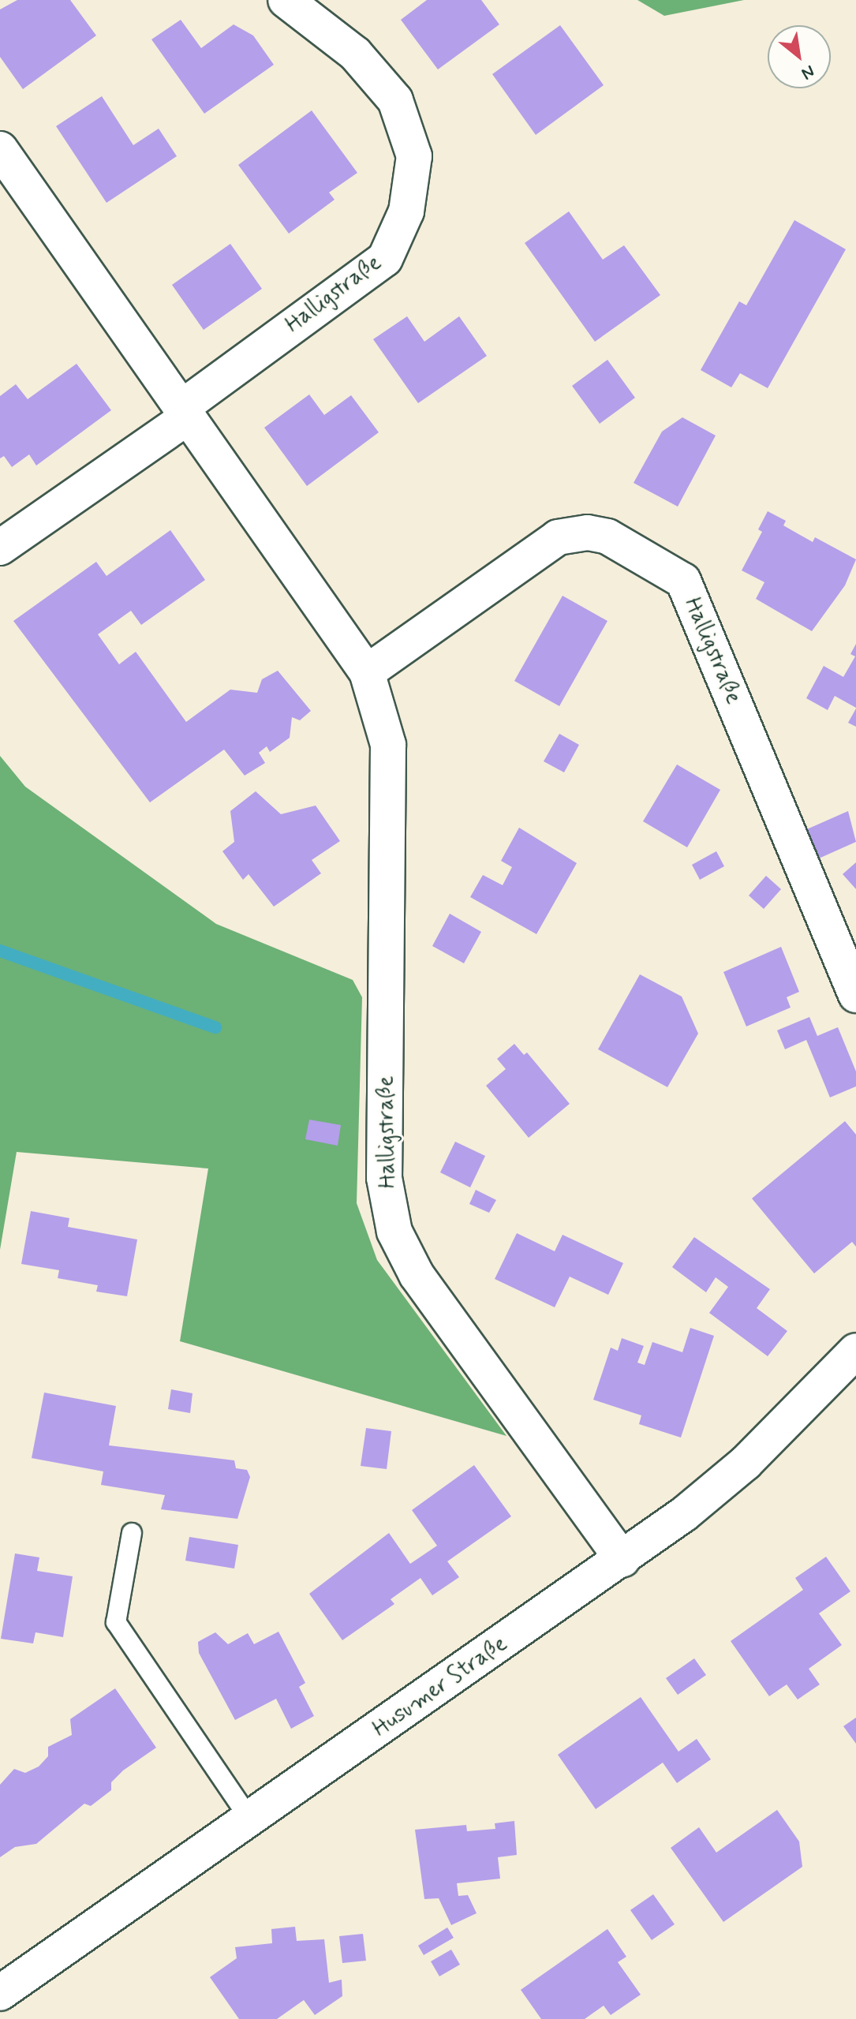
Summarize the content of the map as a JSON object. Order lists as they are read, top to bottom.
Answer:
{
  "streets": {
    "street": ["Halligstraße", "Husumer Straße"]
  },
  "crossings": [
    ["Halligstraße", "Husumer Straße"]
  ],
  "north": "bottom right"
}
